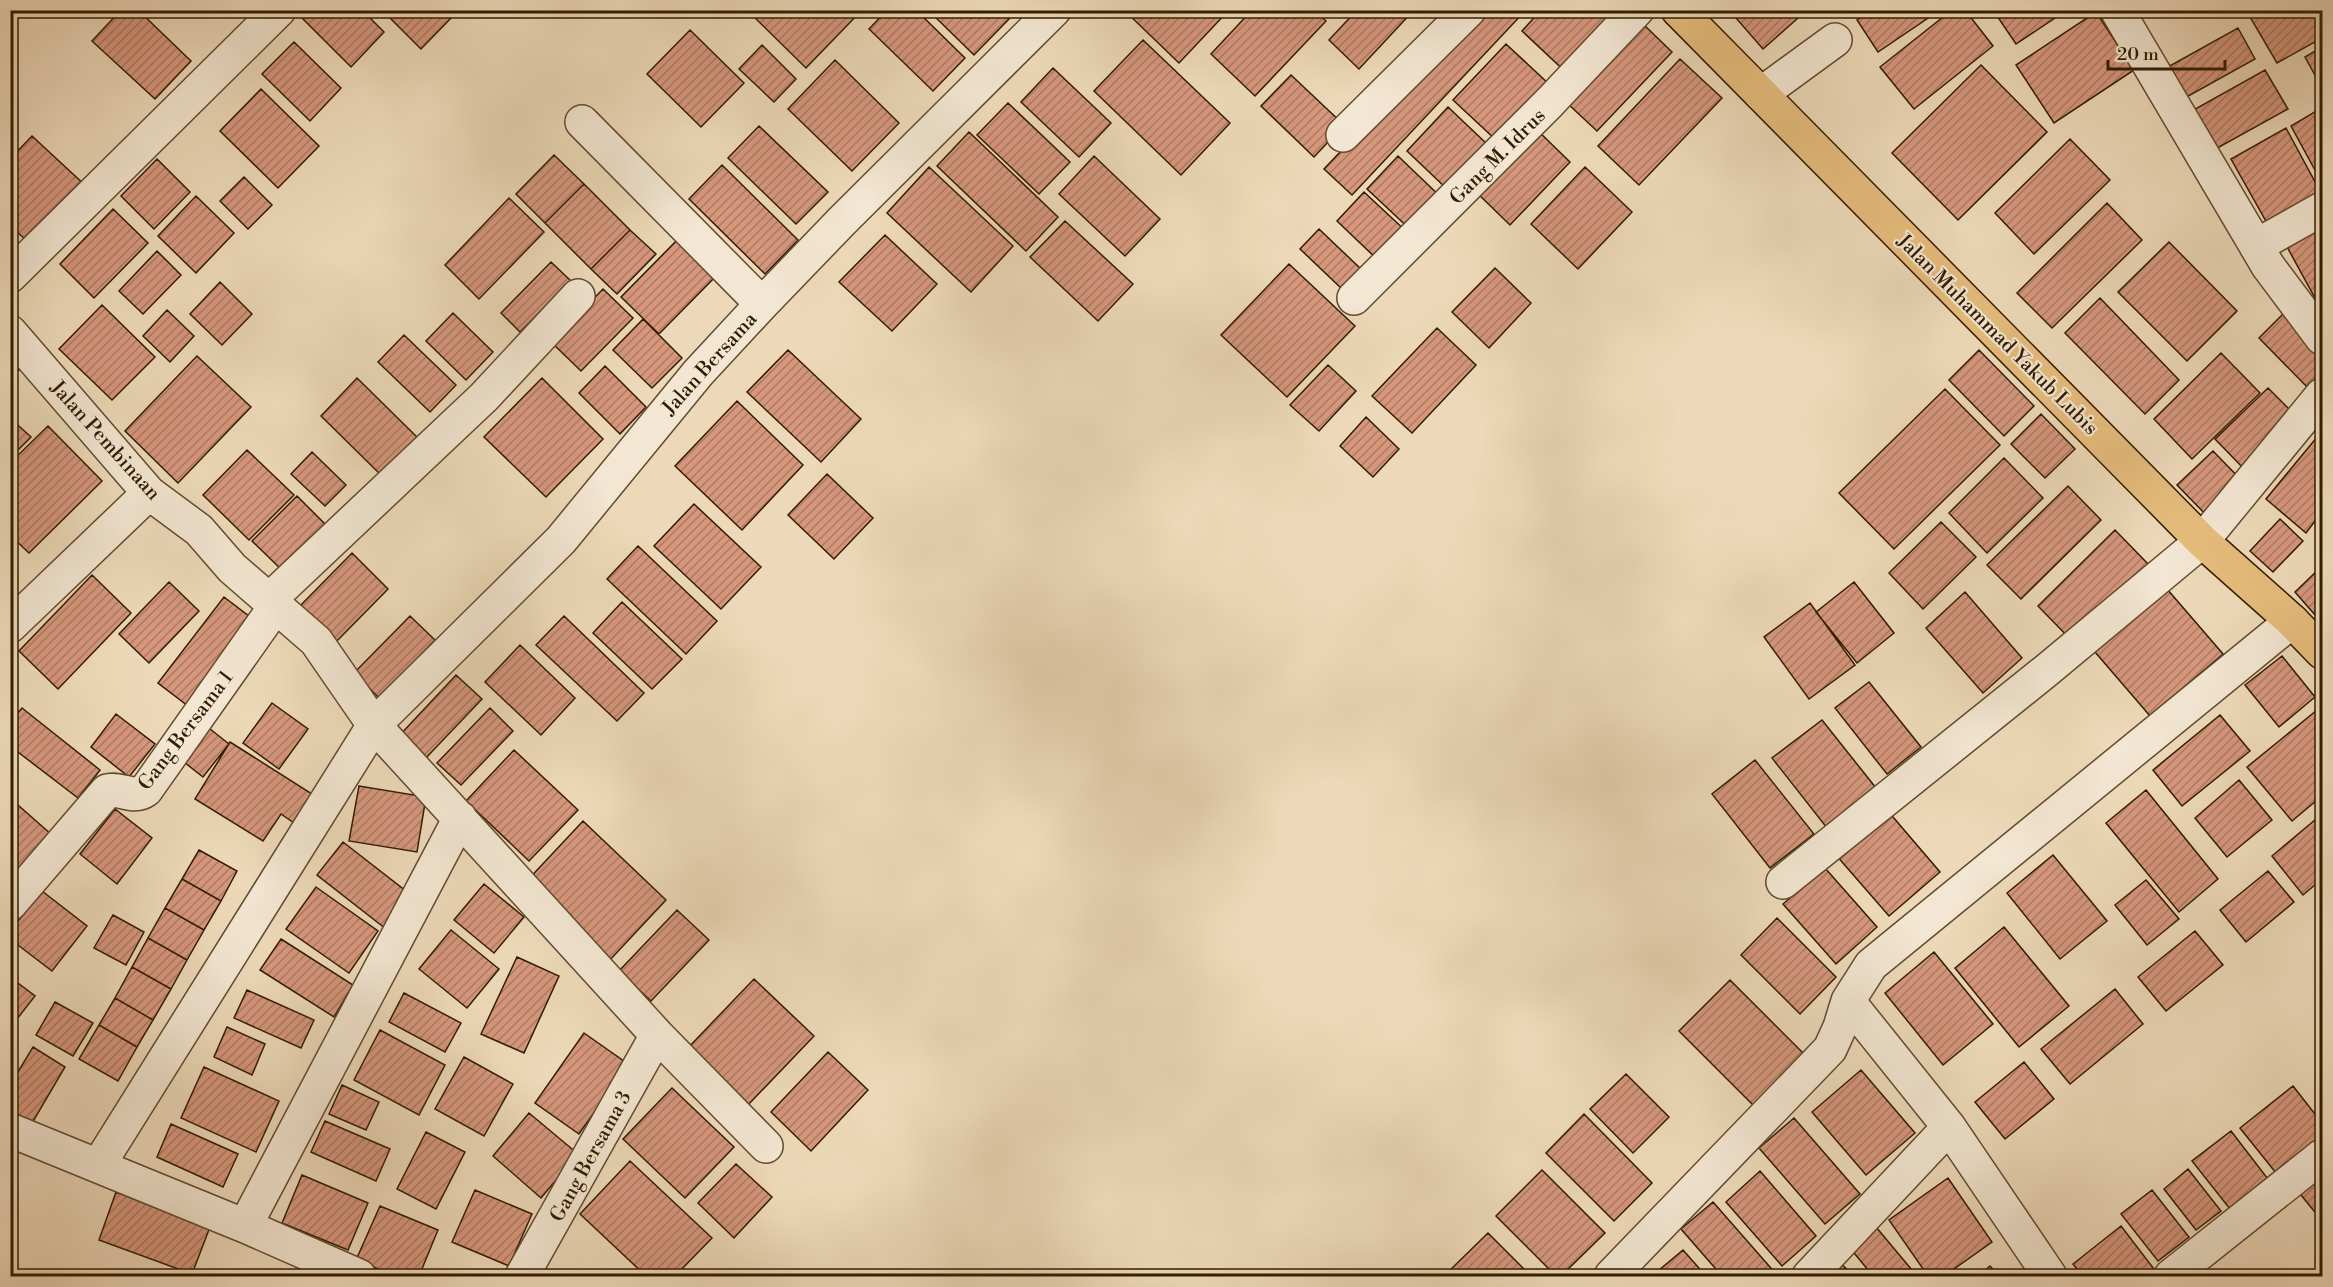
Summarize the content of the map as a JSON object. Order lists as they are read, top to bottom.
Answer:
{
  "streets": {
    "main road": ["Jalan Muhammad Yakub Lubis"],
    "street": [
      "Gang M. Idrus",
      "Jalan Bersama",
      "Jalan Pembinaan",
      "Gang Bersama 1",
      "Gang Bersama 3"
    ]
  },
  "crossings": [
    ["Jalan Bersama", "Jalan Pembinaan"],
    ["Jalan Pembinaan", "Gang Bersama 1"],
    ["Jalan Pembinaan", "Gang Bersama 3"]
  ],
  "scale_bar": "20 m"
}
